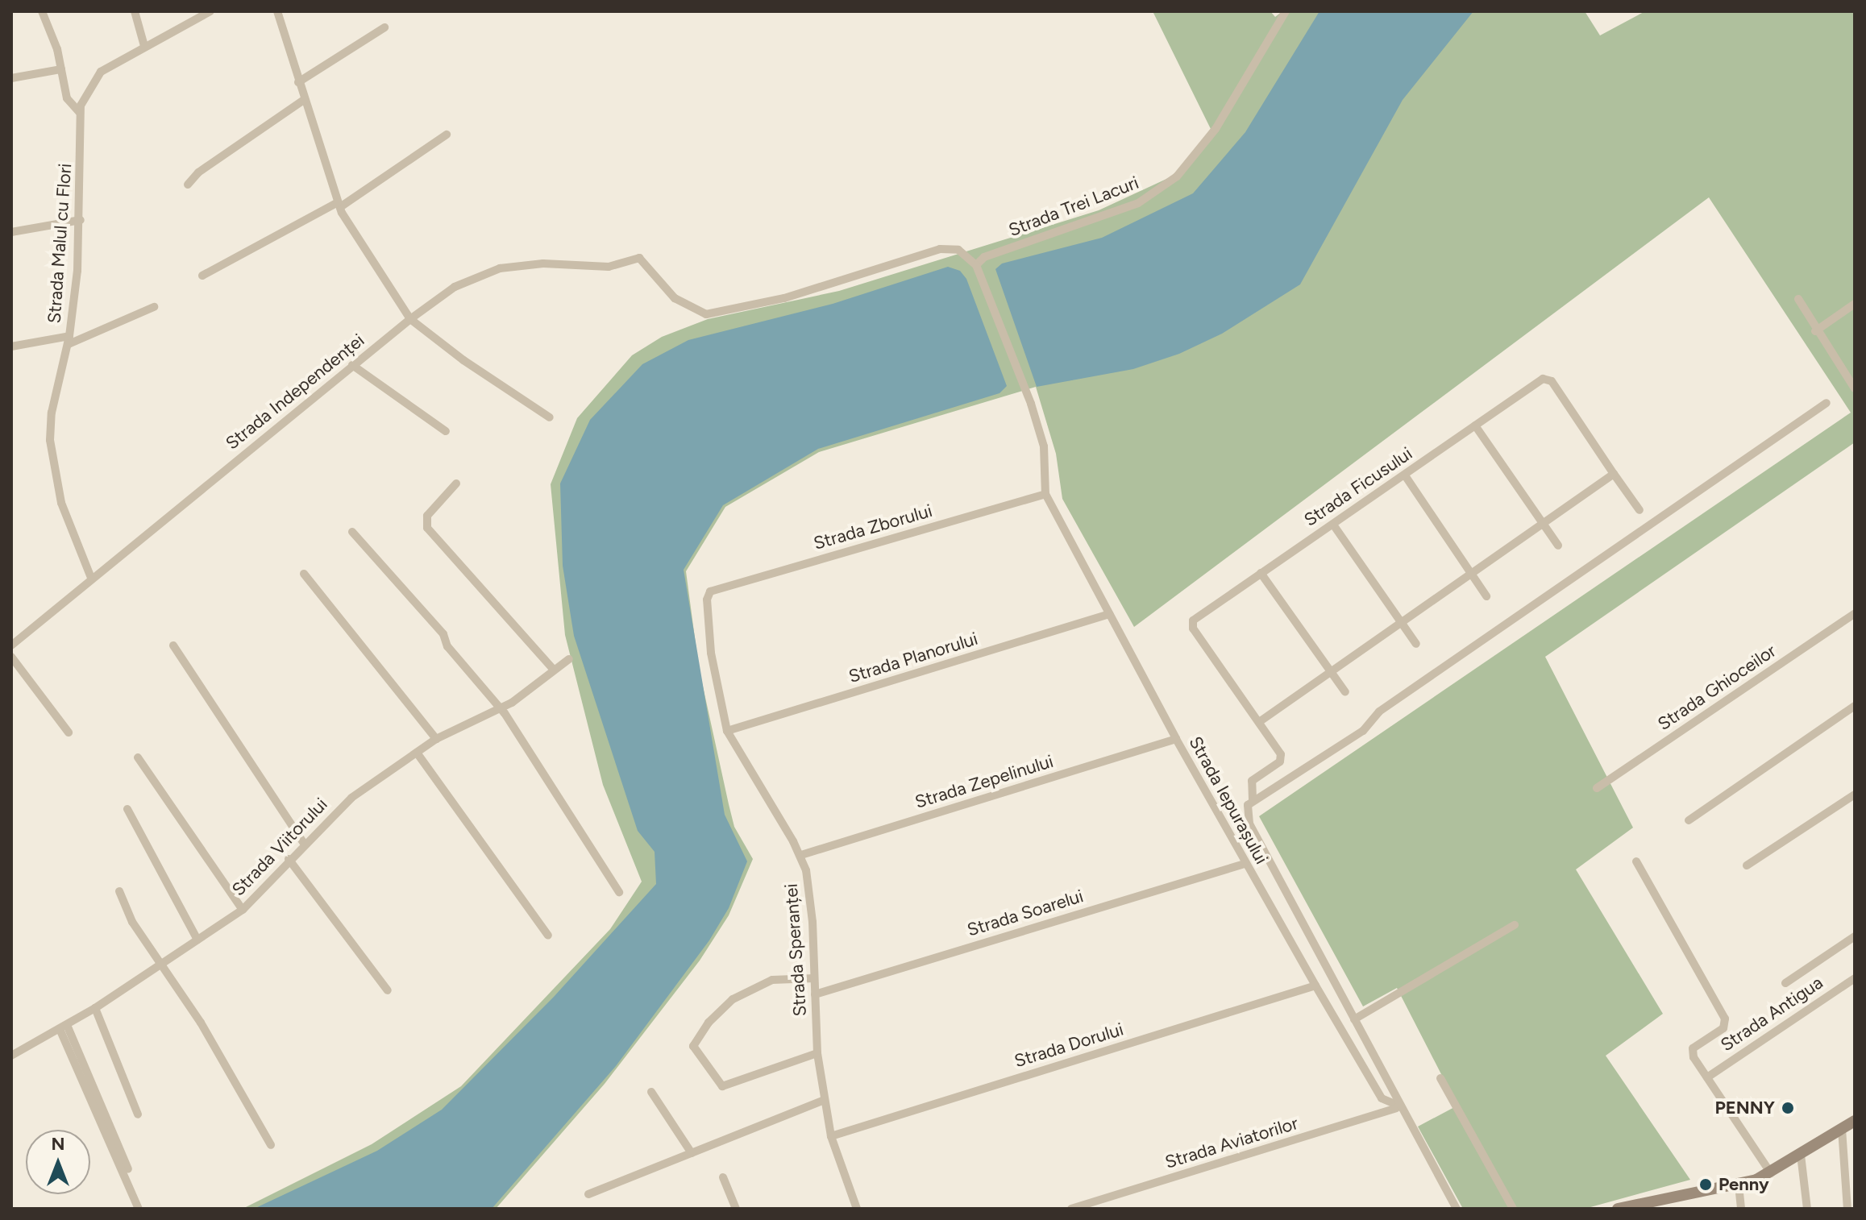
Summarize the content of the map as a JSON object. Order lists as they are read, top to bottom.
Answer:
{
  "streets": {
    "street": [
      "Strada Trei Lacuri",
      "Strada Malul cu Flori",
      "Strada Independenței",
      "Strada Ficusului",
      "Strada Zborului",
      "Strada Planorului",
      "Strada Ghioceilor",
      "Strada Zepelinului",
      "Strada Iepurașului",
      "Strada Viitorului",
      "Strada Soarelui",
      "Strada Speranței",
      "Strada Antigua",
      "Strada Dorului",
      "Strada Aviatorilor"
    ]
  },
  "crossings": [
    ["Strada Trei Lacuri", "Strada Independenței"],
    ["Strada Malul cu Flori", "Strada Independenței"],
    ["Strada Ficusului", "Strada Iepurașului"],
    ["Strada Zborului", "Strada Iepurașului"],
    ["Strada Zborului", "Strada Speranței"],
    ["Strada Planorului", "Strada Iepurașului"],
    ["Strada Planorului", "Strada Speranței"],
    ["Strada Zepelinului", "Strada Iepurașului"],
    ["Strada Zepelinului", "Strada Speranței"],
    ["Strada Iepurașului", "Strada Soarelui"],
    ["Strada Iepurașului", "Strada Dorului"],
    ["Strada Iepurașului", "Strada Aviatorilor"],
    ["Strada Soarelui", "Strada Speranței"],
    ["Strada Speranței", "Strada Dorului"]
  ],
  "places": ["PENNY", "Penny"],
  "north": "top"
}
